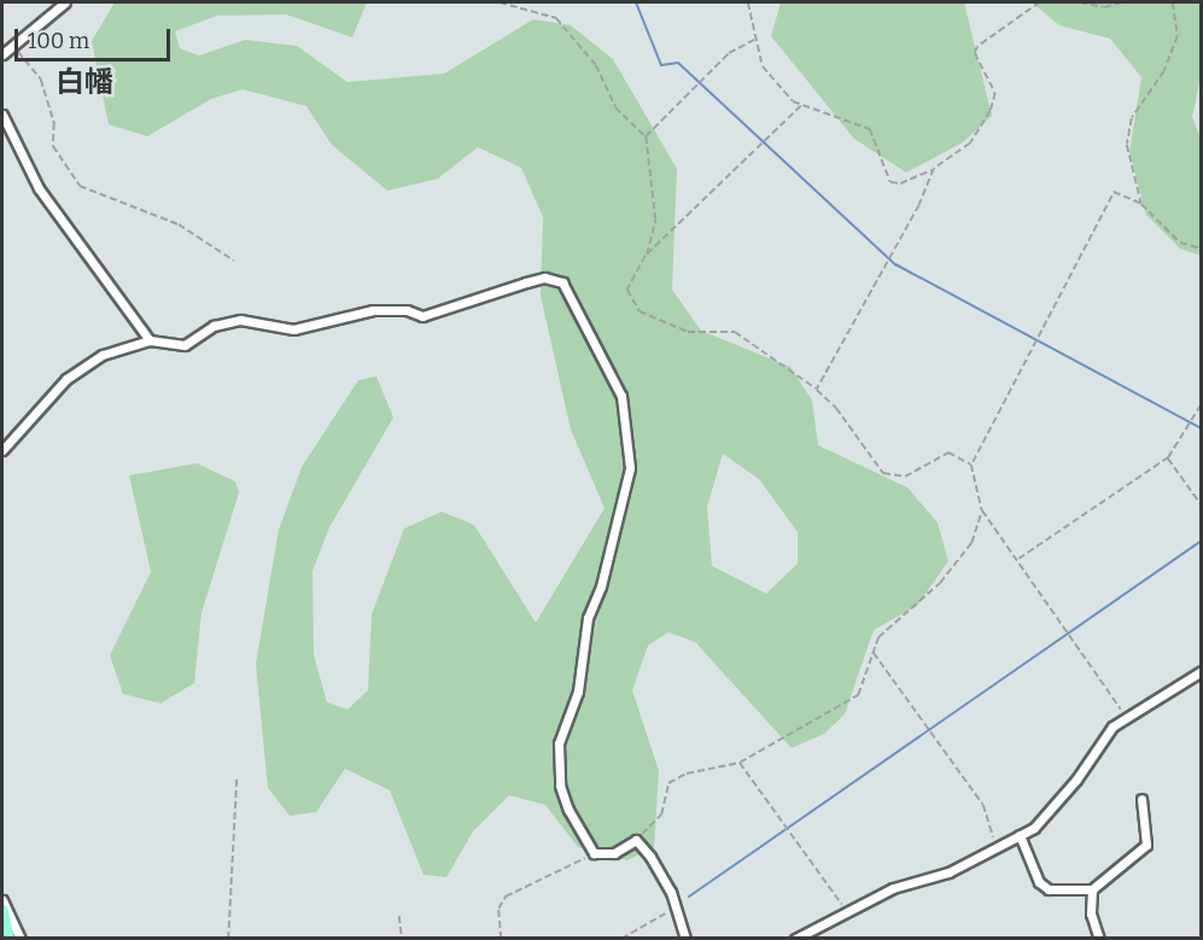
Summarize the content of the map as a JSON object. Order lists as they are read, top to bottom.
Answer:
{
  "districts": ["白幡"],
  "scale_bar": "100 m"
}
